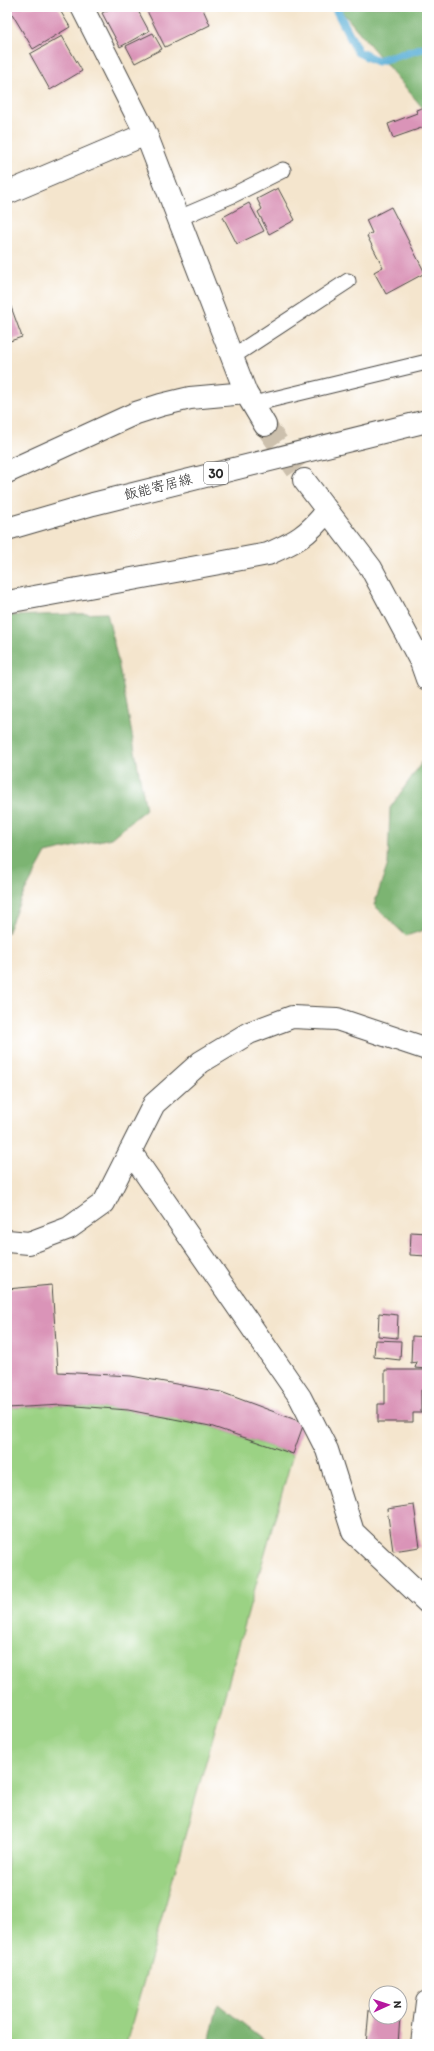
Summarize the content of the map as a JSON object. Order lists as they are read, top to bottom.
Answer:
{
  "streets": {
    "street": ["30", "飯能寄居線"]
  },
  "north": "right"
}
